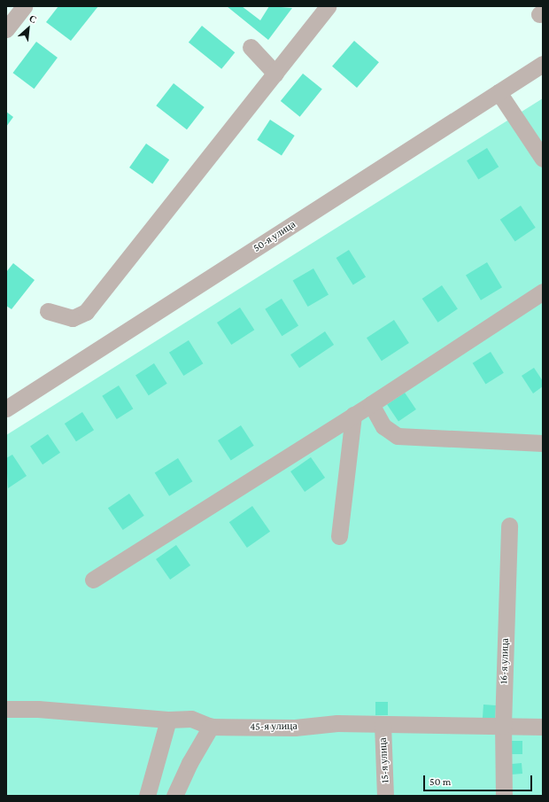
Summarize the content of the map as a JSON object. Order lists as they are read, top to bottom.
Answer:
{
  "streets": {
    "street": [
      "50-я улица",
      "16-я улица",
      "45-я улица",
      "15-я улица"
    ]
  },
  "crossings": [
    ["16-я улица", "45-я улица"],
    ["45-я улица", "15-я улица"]
  ],
  "scale_bar": "50 m",
  "north": "top right"
}
